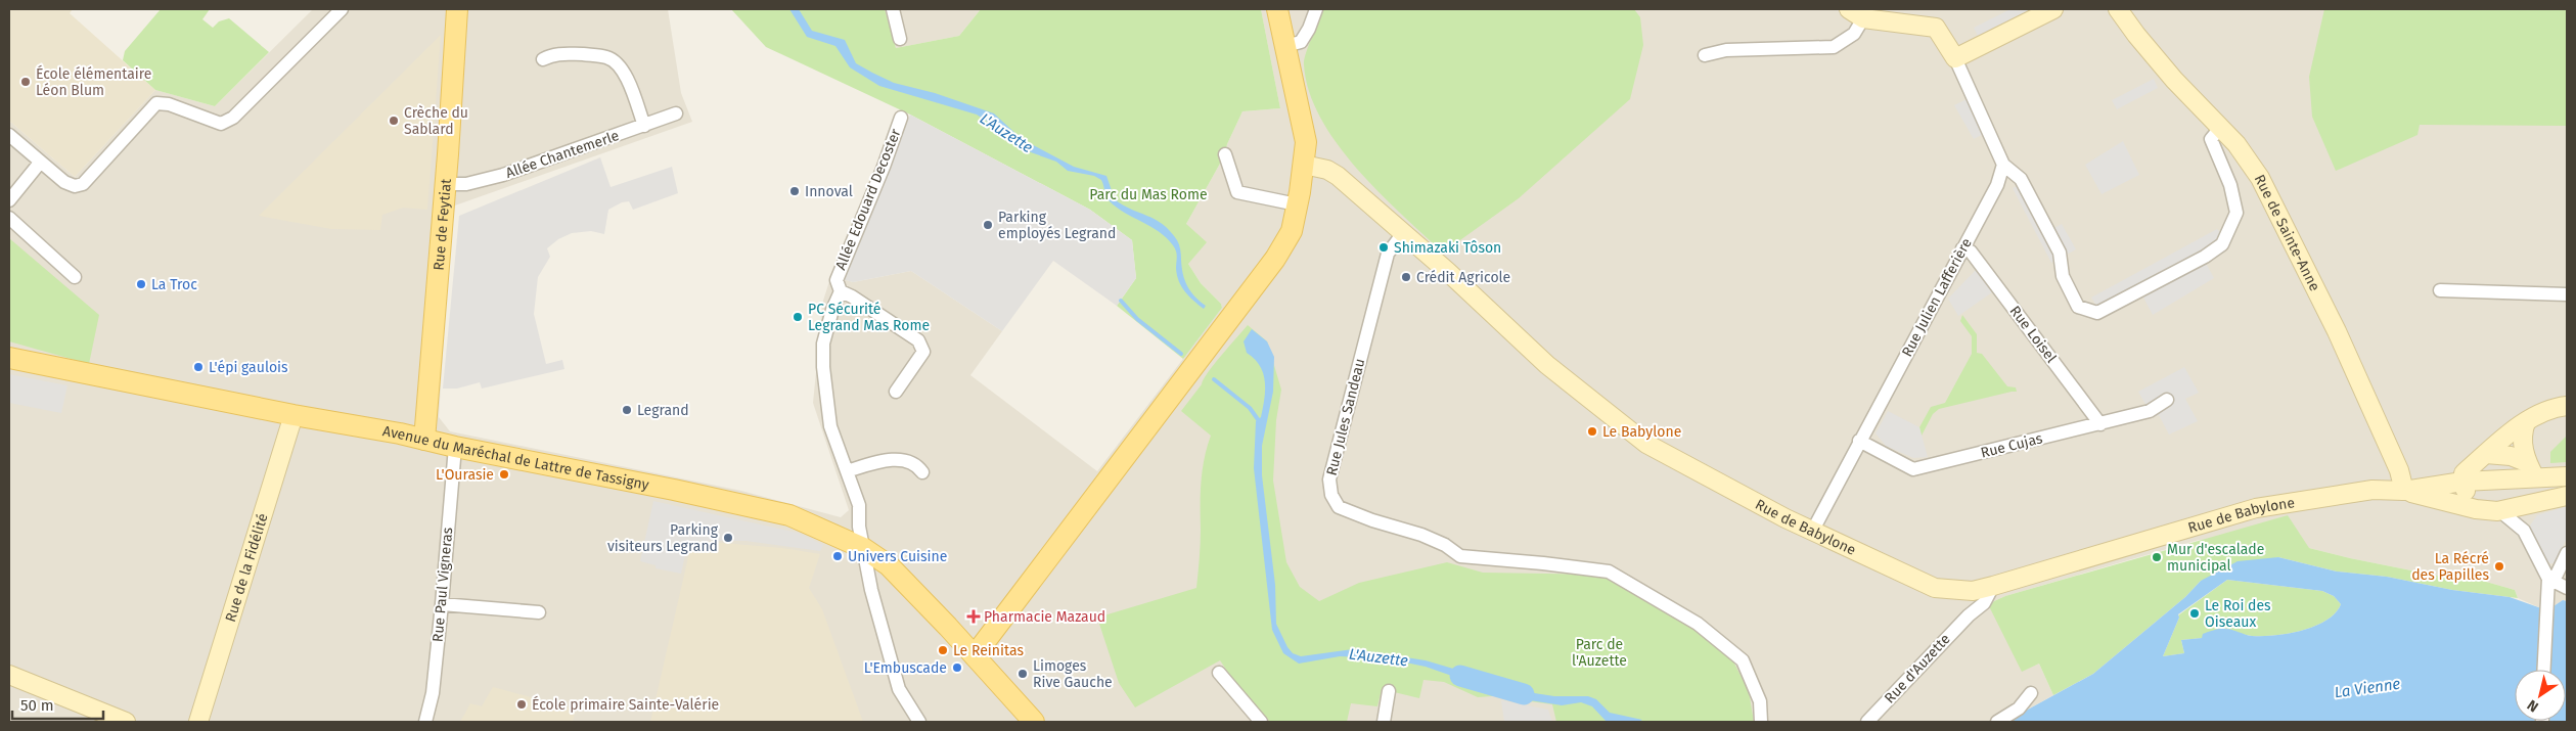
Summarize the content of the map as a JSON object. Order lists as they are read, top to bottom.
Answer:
{
  "streets": {
    "main road": ["Rue de Feytiat", "Avenue du Maréchal de Lattre de Tassigny"],
    "street": [
      "Allée Chantemerle",
      "Allée Edouard Decoster",
      "Rue de Sainte-Anne",
      "Rue Julien Lafferière",
      "Rue Loisel",
      "Rue Jules Sandeau",
      "Rue Cujas",
      "Rue de Babylone",
      "Rue de la Fidélité",
      "Rue Paul Vigneras",
      "Rue d'Auzette"
    ]
  },
  "crossings": [
    ["Allée Chantemerle", "Rue de Feytiat"],
    ["Allée Edouard Decoster", "Avenue du Maréchal de Lattre de Tassigny"],
    ["Rue de Feytiat", "Avenue du Maréchal de Lattre de Tassigny"],
    ["Rue de Sainte-Anne", "Rue de Babylone"],
    ["Rue Julien Lafferière", "Rue Loisel"],
    ["Rue Julien Lafferière", "Rue Cujas"],
    ["Rue Julien Lafferière", "Rue de Babylone"],
    ["Rue Loisel", "Rue Cujas"],
    ["Rue Jules Sandeau", "Rue de Babylone"],
    ["Avenue du Maréchal de Lattre de Tassigny", "Rue de la Fidélité"],
    ["Avenue du Maréchal de Lattre de Tassigny", "Rue Paul Vigneras"],
    ["Rue de Babylone", "Rue d'Auzette"]
  ],
  "water": ["L'Auzette", "La Vienne"],
  "parks": ["Parc du Mas Rome", "Parc de l'Auzette"],
  "places": {
    "other": [
      "École élémentaire Léon Blum",
      "Crèche du Sablard",
      "Innoval",
      "Parking employés Legrand",
      "Shimazaki Tôson",
      "Crédit Agricole",
      "La Troc",
      "PC Sécurité Legrand Mas Rome",
      "L'épi gaulois",
      "Legrand",
      "Le Babylone",
      "L'Ourasie",
      "Parking visiteurs Legrand",
      "Univers Cuisine",
      "Mur d'escalade municipal",
      "La Récré des Papilles",
      "Le Roi des Oiseaux",
      "Le Reinitas",
      "L'Embuscade",
      "Limoges Rive Gauche",
      "École primaire Sainte-Valérie"
    ],
    "health": ["Pharmacie Mazaud"]
  },
  "scale_bar": "50 m",
  "north": "bottom left"
}
